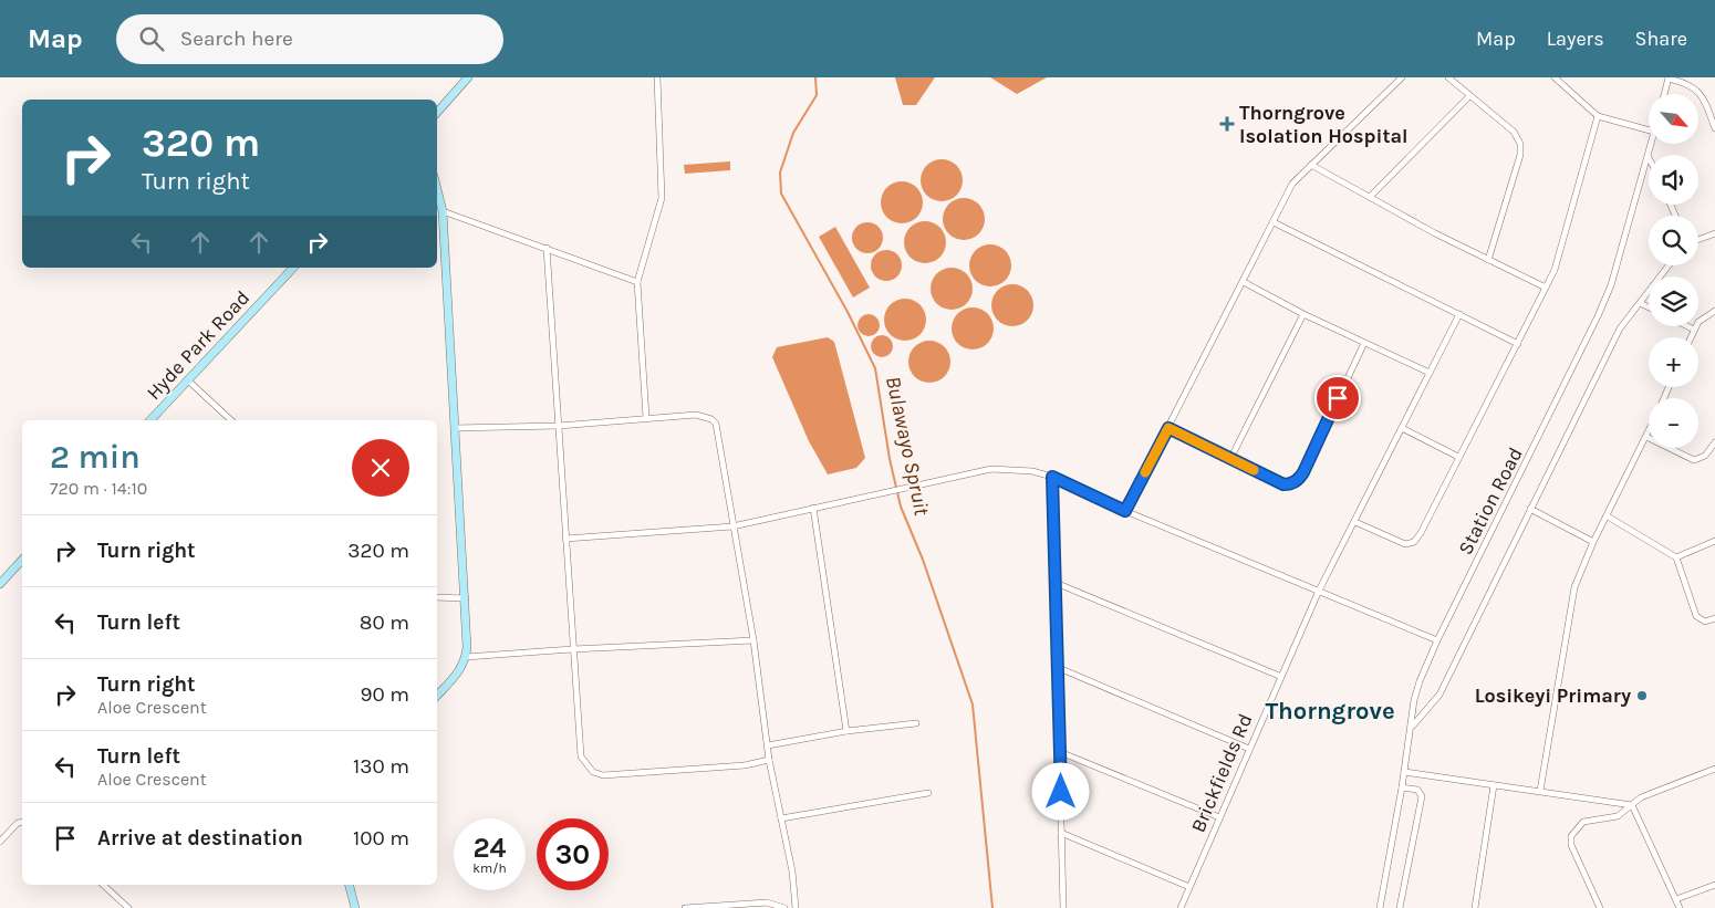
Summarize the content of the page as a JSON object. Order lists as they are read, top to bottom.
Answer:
{
  "streets": {
    "street": ["Hyde Park Road", "Station Road", "Brickfields Rd"]
  },
  "districts": ["Thorngrove"],
  "water": ["Bulawayo Spruit"],
  "places": {
    "health": ["Thorngrove Isolation Hospital"],
    "other": ["Losikeyi Primary"]
  },
  "north": "bottom right",
  "page": {
    "header": "Map",
    "search": "Search here",
    "nav": ["Map", "Layers", "Share"],
    "map_buttons": ["+", "−"],
    "turn": ["320 m", "Turn right"],
    "heading": ["2 min", "720 m · 14:10"],
    "list": [
      {
        "name": "Turn right",
        "value": "320 m"
      },
      {
        "name": "Turn left",
        "value": "80 m"
      },
      {
        "name": "Turn right",
        "note": "Aloe Crescent",
        "value": "90 m"
      },
      {
        "name": "Turn left",
        "note": "Aloe Crescent",
        "value": "130 m"
      },
      {
        "name": "Arrive at destination",
        "value": "100 m"
      }
    ],
    "speed": "24 km/h",
    "limit": "30"
  }
}
